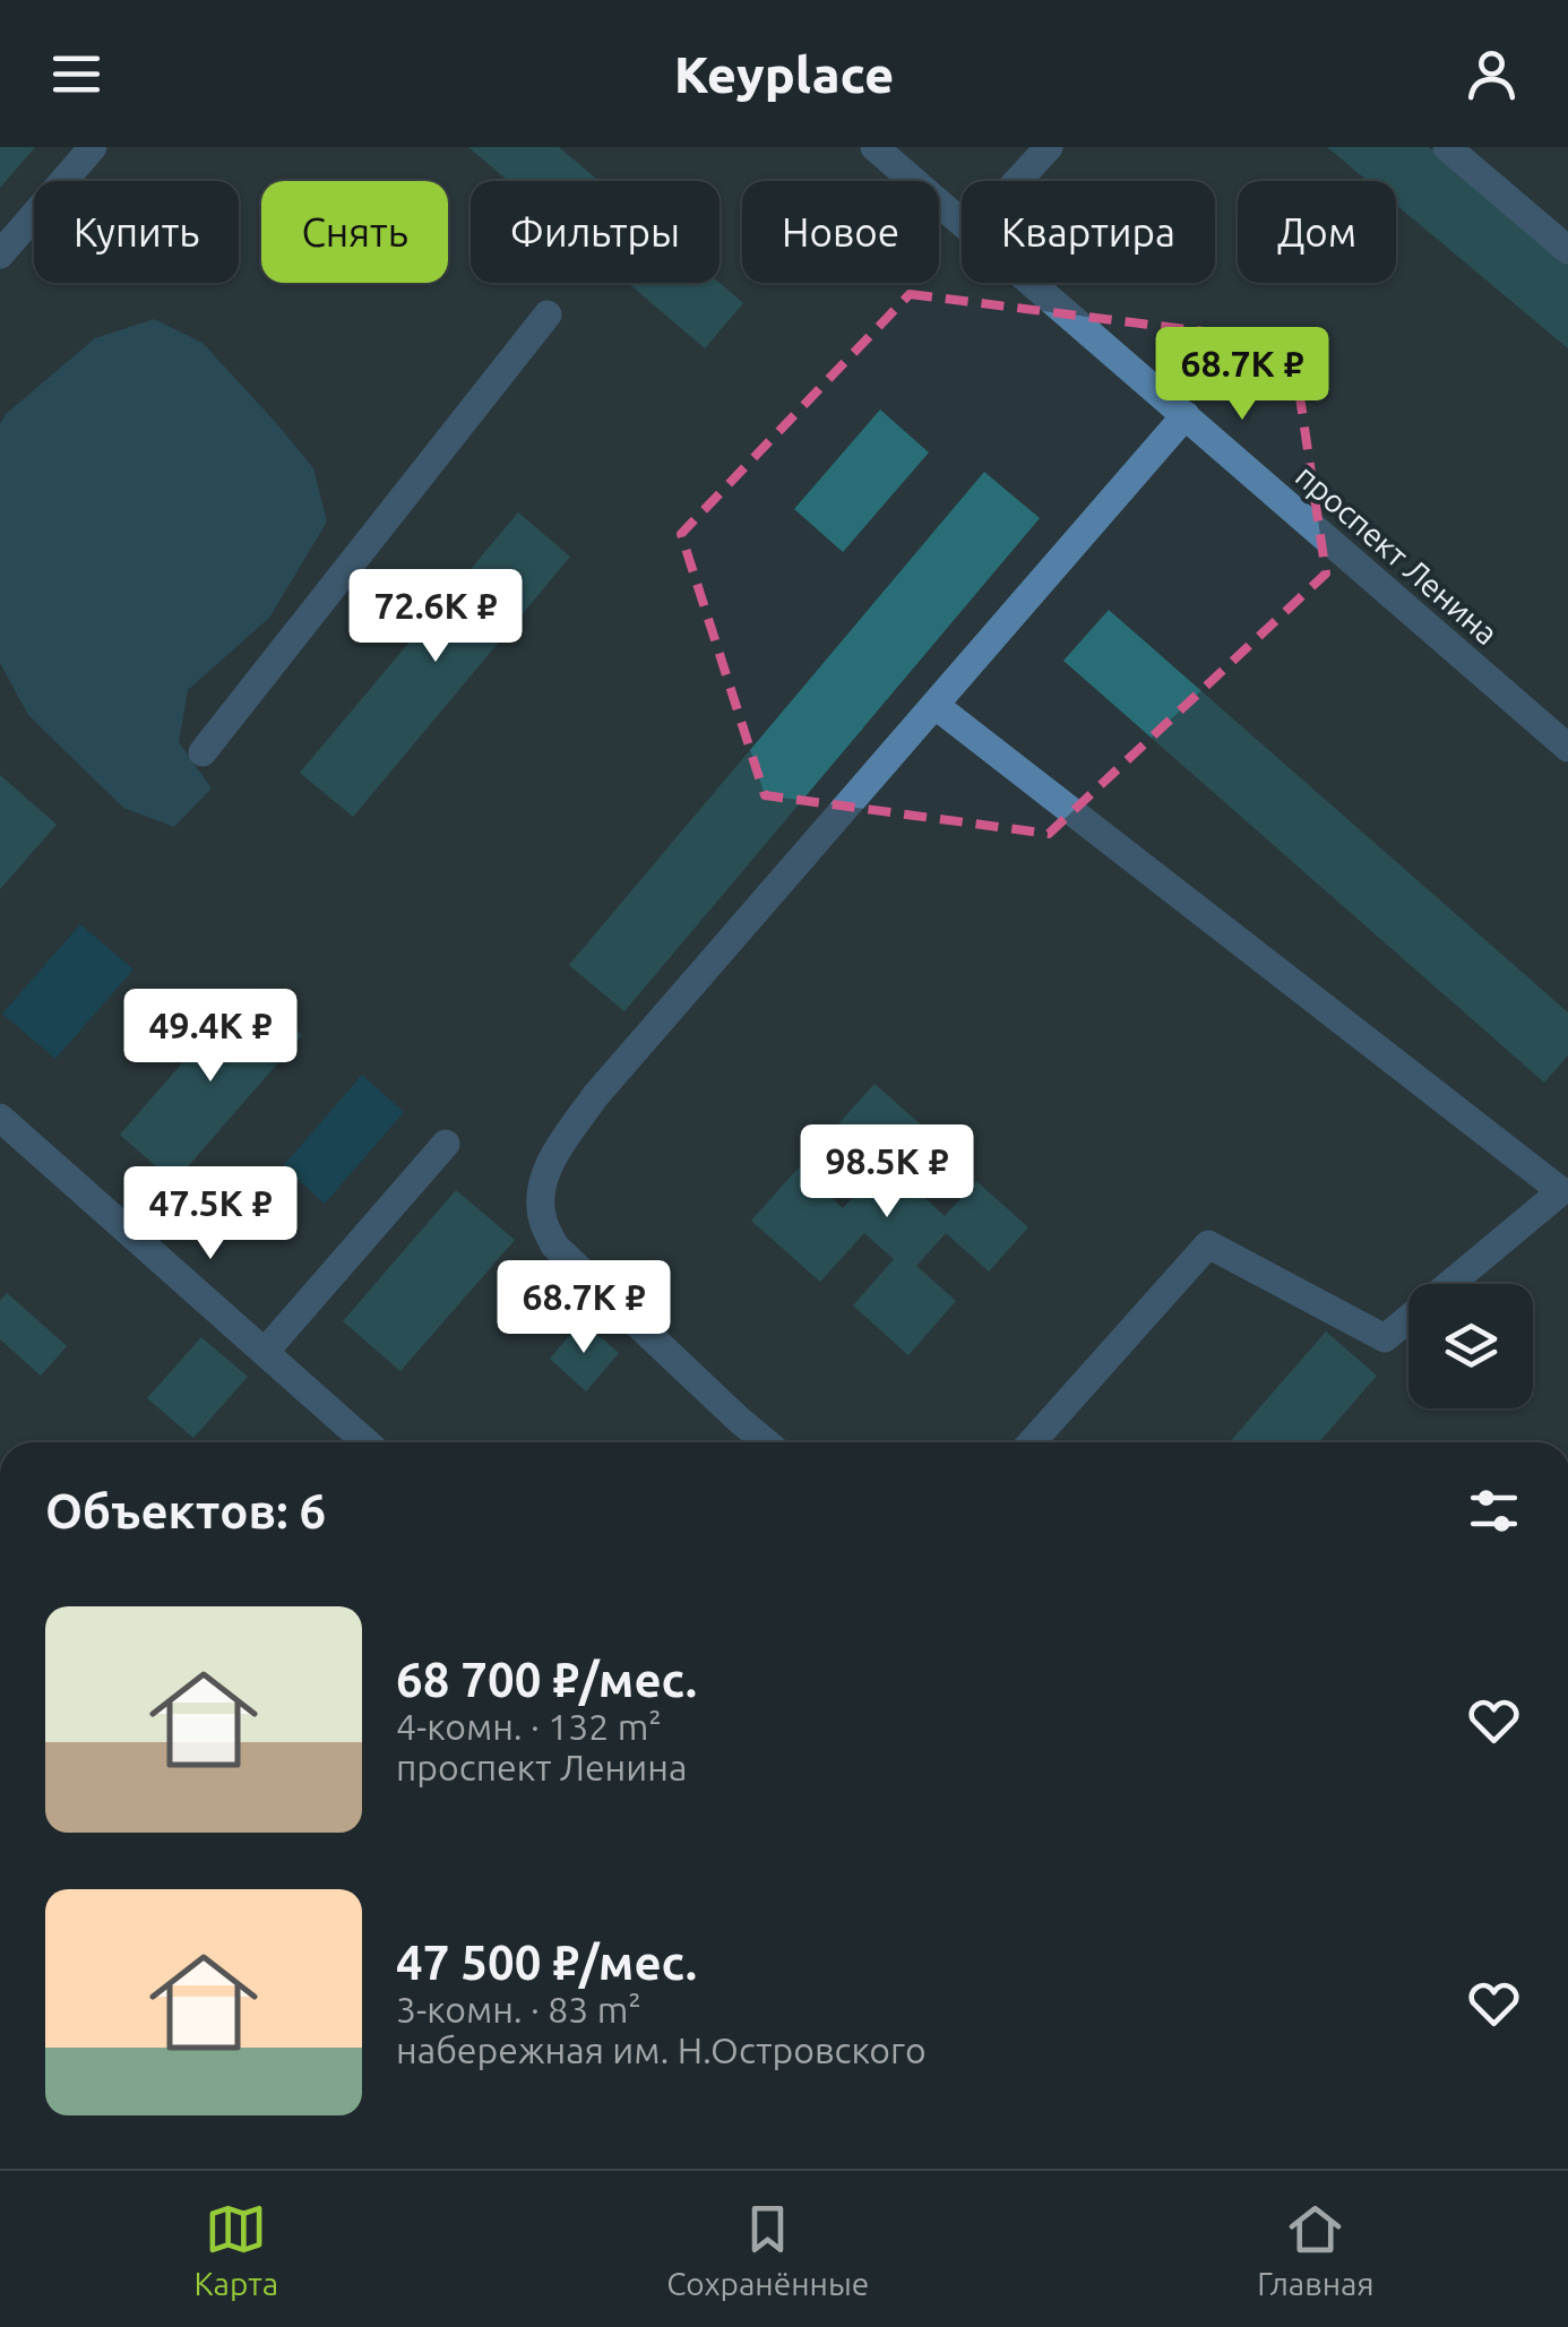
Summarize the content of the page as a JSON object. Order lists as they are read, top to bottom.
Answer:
{
  "streets": {
    "street": ["проспект Ленина"]
  },
  "page": {
    "header": "Keyplace",
    "chip": [
      "Купить",
      "Снять",
      "Фильтры",
      "Новое",
      "Квартира",
      "Дом"
    ],
    "price": [
      "68.7K ₽",
      "72.6K ₽",
      "49.4K ₽",
      "98.5K ₽",
      "47.5K ₽",
      "68.7K ₽"
    ],
    "heading": "Объектов: 6",
    "list": [
      {
        "name": "68 700 ₽/мес.",
        "note": "4-комн. · 132 m² · проспект Ленина"
      },
      {
        "name": "47 500 ₽/мес.",
        "note": "3-комн. · 83 m² · набережная им. Н.Островского"
      }
    ],
    "tabs": ["Карта", "Сохранённые", "Главная"]
  }
}
